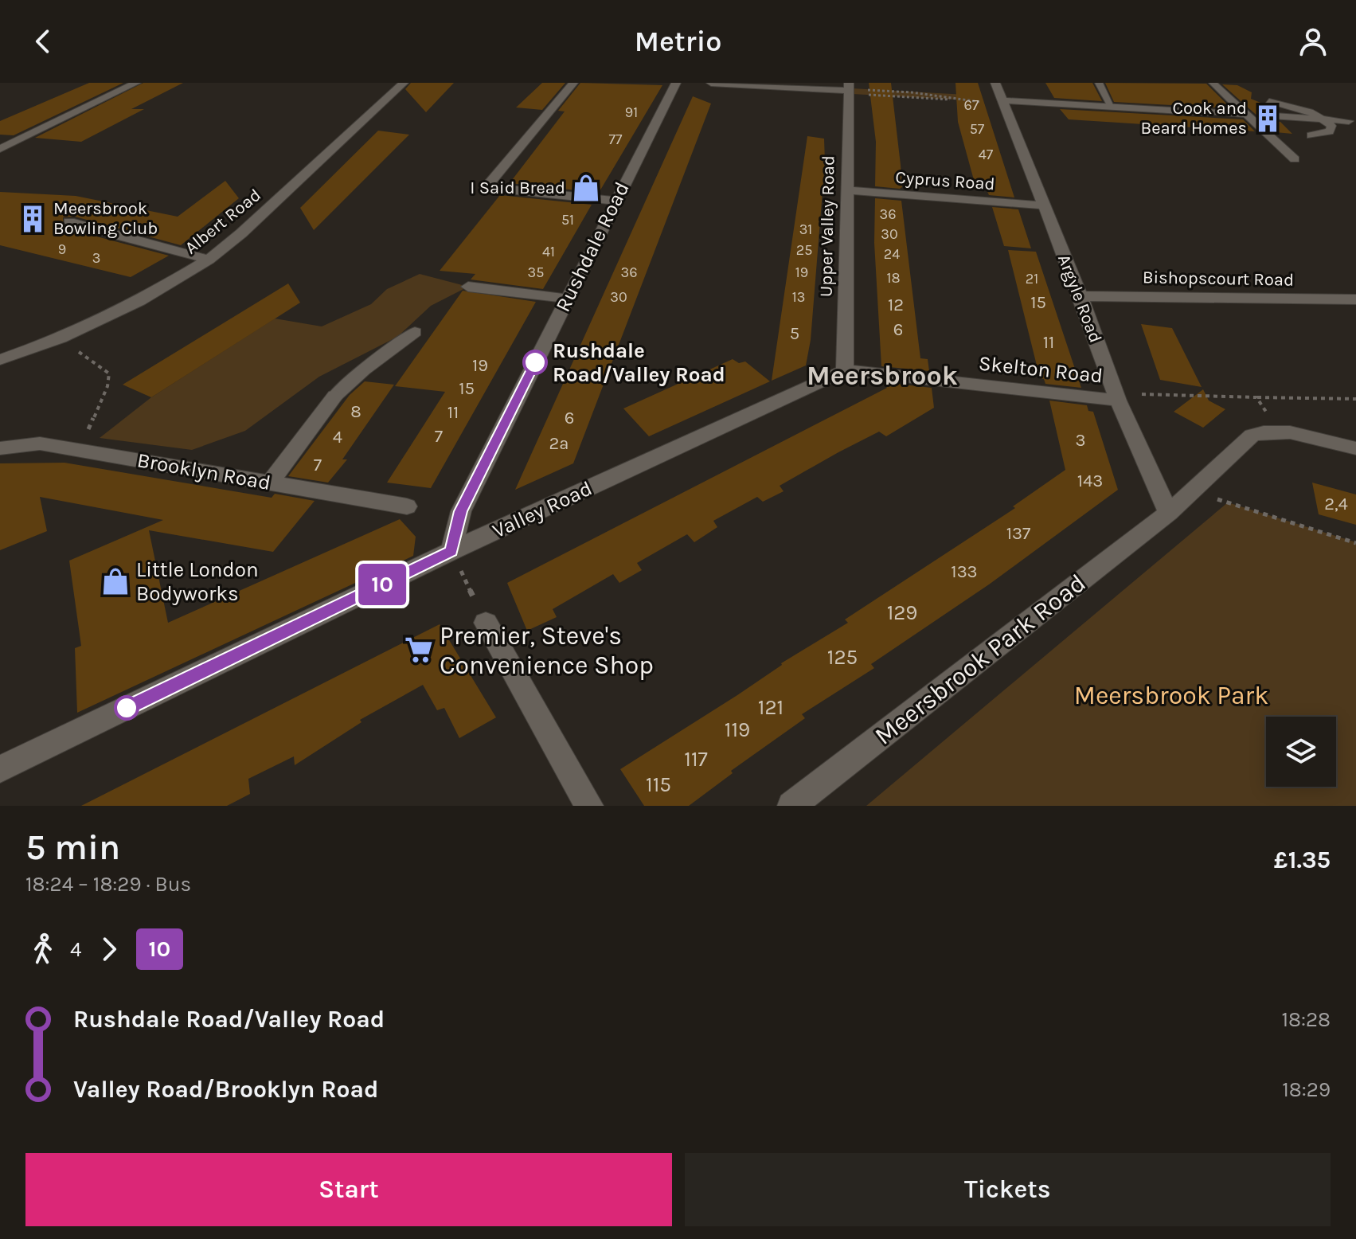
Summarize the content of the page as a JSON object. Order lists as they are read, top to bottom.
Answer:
{
  "streets": {
    "street": [
      "Cyprus Road",
      "Albert Road",
      "Upper Valley Road",
      "Rushdale Road",
      "Bishopscourt Road",
      "Argyle Road",
      "Skelton Road",
      "Brooklyn Road",
      "Valley Road",
      "Meersbrook Park Road"
    ]
  },
  "crossings": [
    ["Cyprus Road", "Upper Valley Road"],
    ["Cyprus Road", "Argyle Road"],
    ["Upper Valley Road", "Skelton Road"],
    ["Upper Valley Road", "Valley Road"],
    ["Rushdale Road", "Valley Road"],
    ["Bishopscourt Road", "Argyle Road"],
    ["Argyle Road", "Skelton Road"],
    ["Argyle Road", "Meersbrook Park Road"],
    ["Skelton Road", "Valley Road"]
  ],
  "districts": ["Meersbrook"],
  "parks": ["Meersbrook Park"],
  "places": {
    "building": ["Cook and Beard Homes", "Meersbrook Bowling Club"],
    "shop": ["I Said Bread", "Little London Bodyworks"],
    "other": ["Rushdale Road/Valley Road"],
    "supermarket": ["Premier, Steve's Convenience Shop"]
  },
  "lines": ["bus line 10"],
  "house_numbers": [
    "67",
    "91",
    "57",
    "77",
    "47",
    "36",
    "51",
    "31",
    "30",
    "9",
    "25",
    "41",
    "24",
    "3",
    "35",
    "36",
    "19",
    "18",
    "21",
    "30",
    "13",
    "15",
    "12",
    "6",
    "5",
    "11",
    "19",
    "15",
    "8",
    "11",
    "6",
    "7",
    "4",
    "3",
    "2a",
    "7",
    "143",
    "2,4",
    "137",
    "133",
    "129",
    "125",
    "121",
    "119",
    "117",
    "115"
  ],
  "page": {
    "header": "Metrio",
    "on_map": "10",
    "heading": ["5 min", "18:24 – 18:29 · Bus", "£1.35"],
    "legs": ["4", "10"],
    "list": [
      {
        "name": "Rushdale Road/Valley Road",
        "value": "18:28"
      },
      {
        "name": "Valley Road/Brooklyn Road",
        "value": "18:29"
      }
    ],
    "buttons": ["Start", "Tickets"]
  }
}
